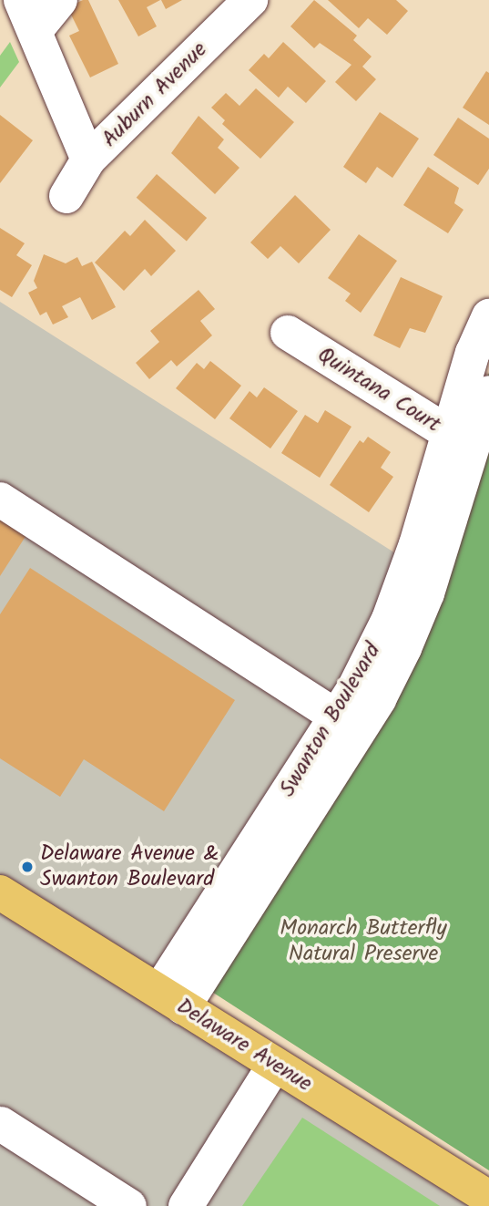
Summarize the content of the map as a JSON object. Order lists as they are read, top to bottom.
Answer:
{
  "streets": {
    "main road": ["Delaware Avenue"],
    "street": ["Auburn Avenue", "Quintana Court", "Swanton Boulevard"]
  },
  "crossings": [
    ["Quintana Court", "Swanton Boulevard"],
    ["Swanton Boulevard", "Delaware Avenue"]
  ],
  "parks": ["Monarch Butterfly Natural Preserve"],
  "places": ["Delaware Avenue & Swanton Boulevard"]
}
